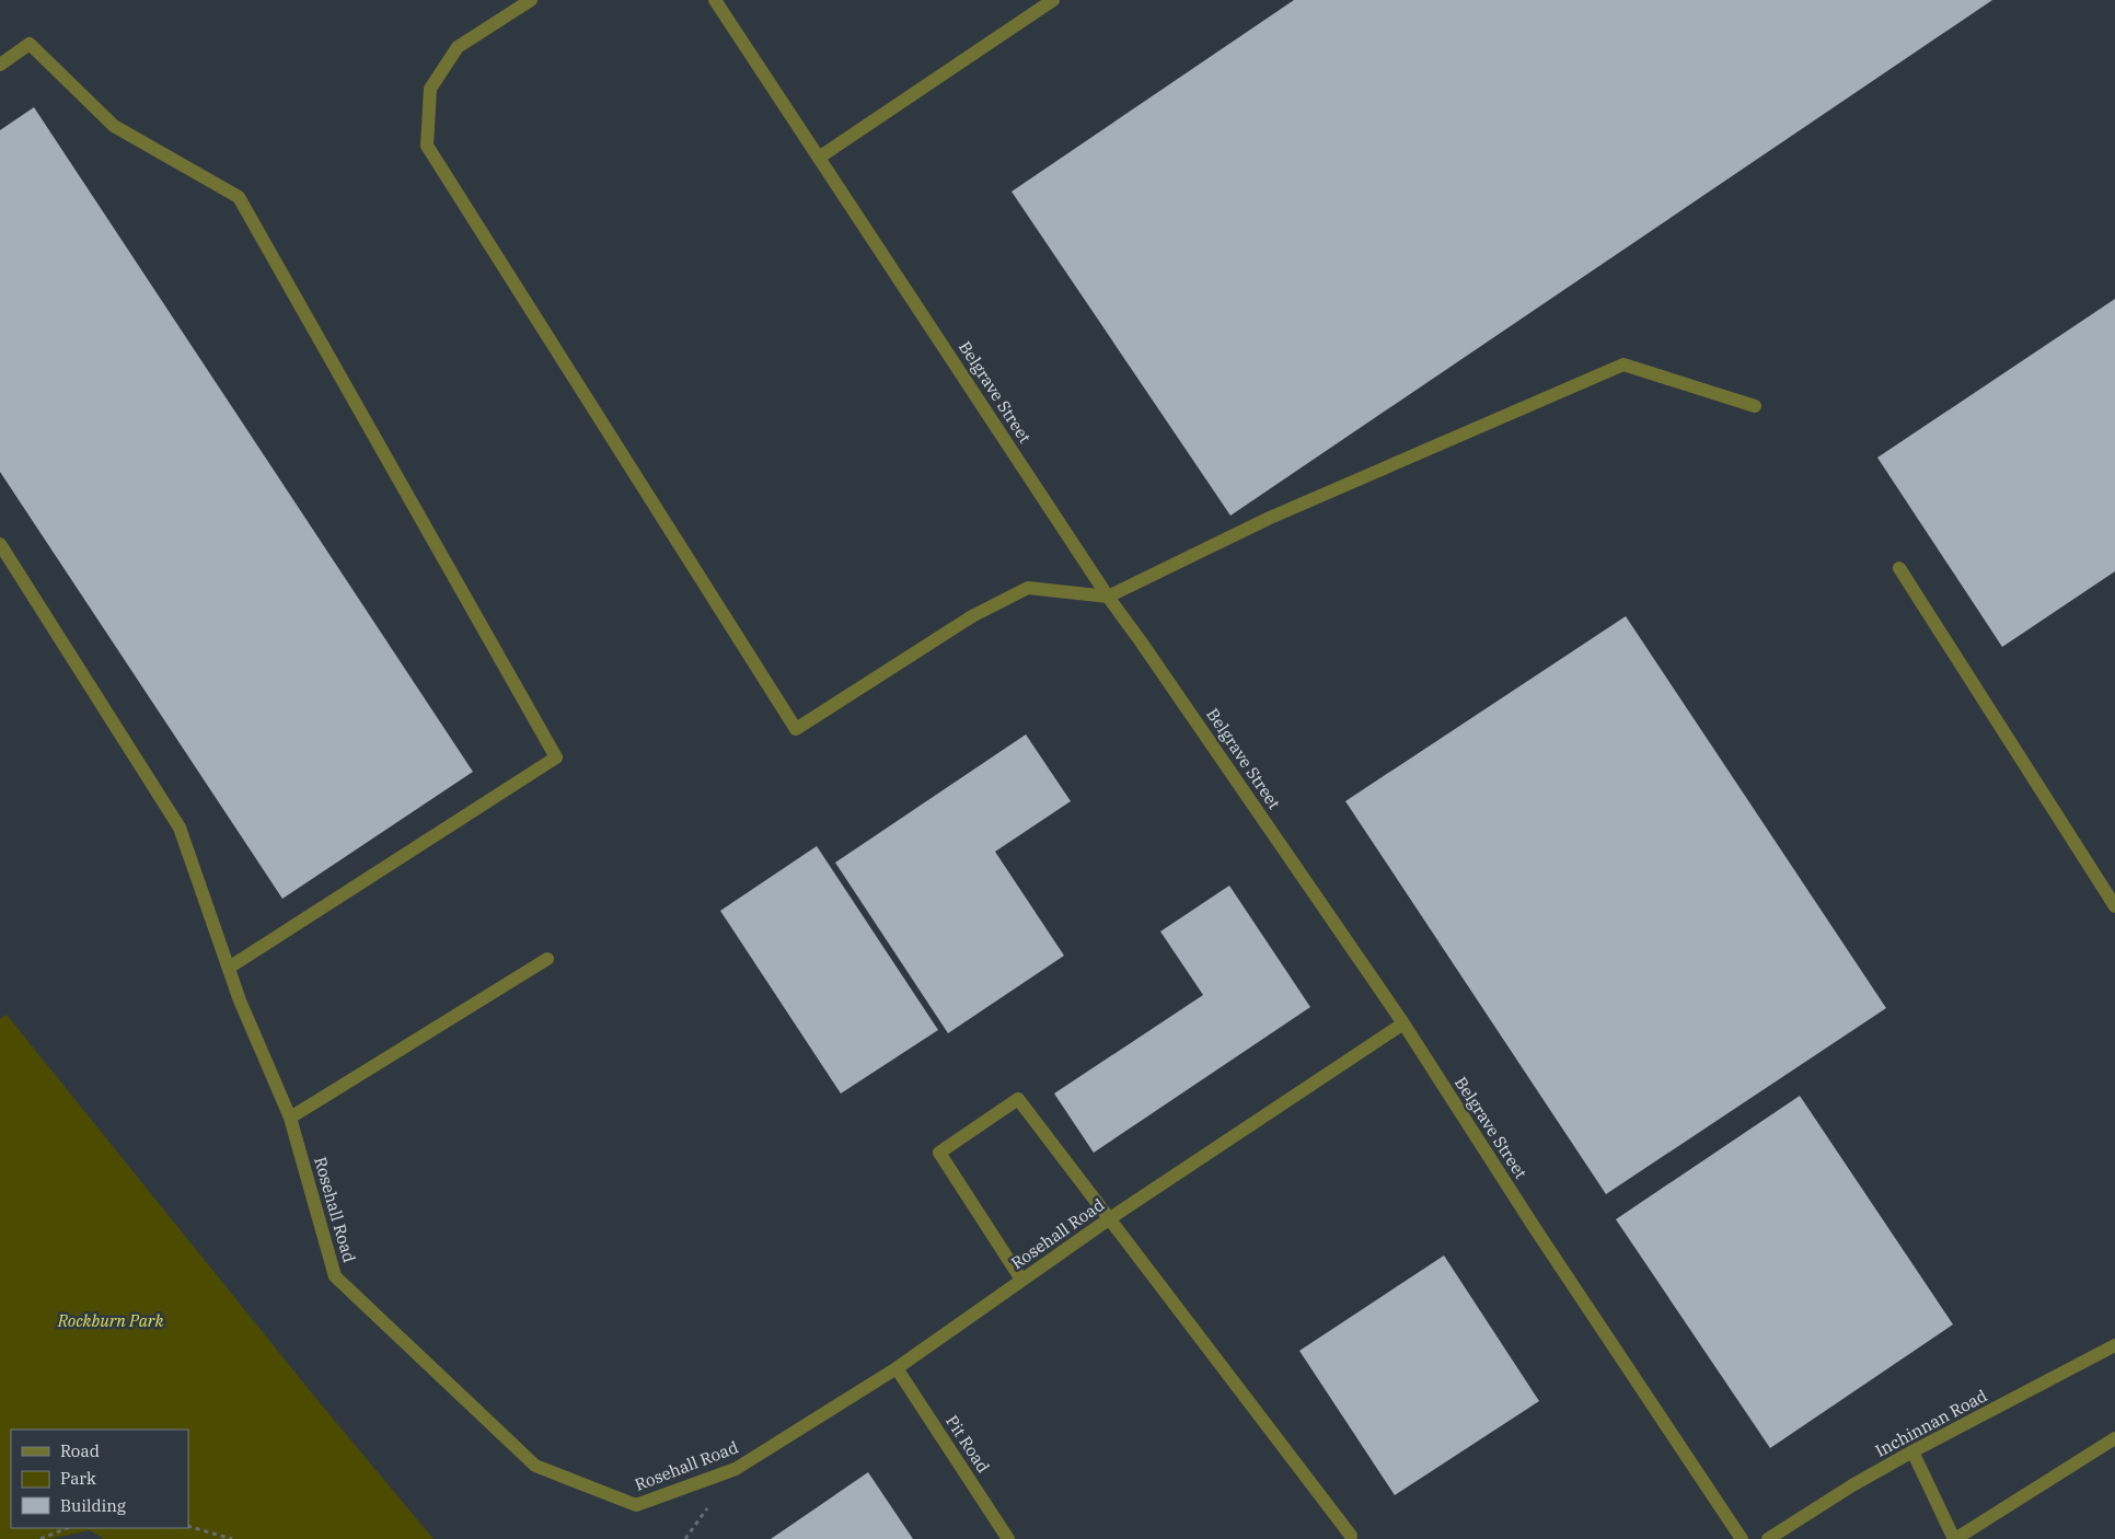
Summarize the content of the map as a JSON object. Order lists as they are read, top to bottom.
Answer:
{
  "streets": {
    "street": [
      "Belgrave Street",
      "Rosehall Road",
      "Inchinnan Road",
      "Pit Road"
    ]
  },
  "crossings": [
    ["Belgrave Street", "Rosehall Road"],
    ["Rosehall Road", "Pit Road"]
  ],
  "parks": ["Rockburn Park"],
  "legend": ["Road", "Park", "Building"]
}
